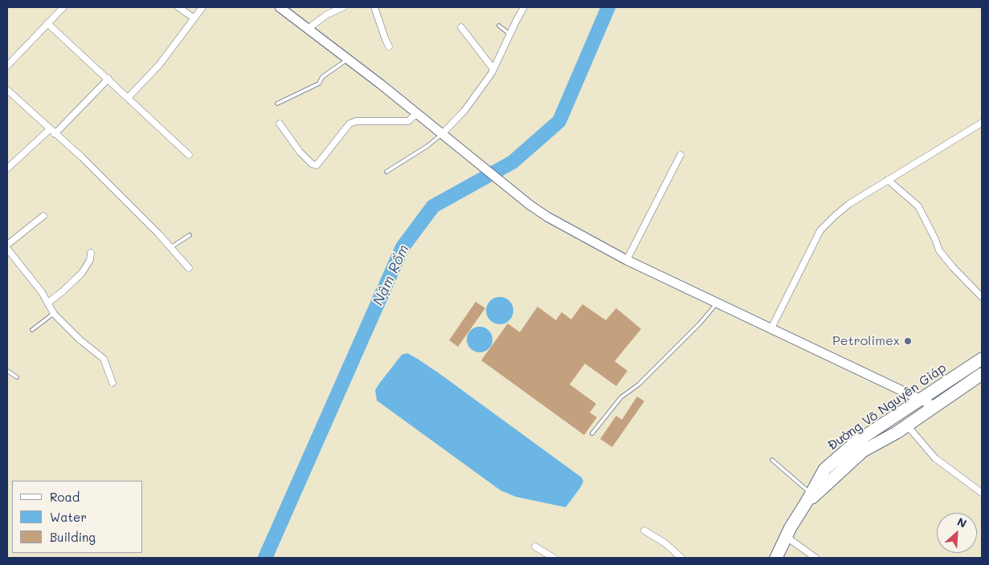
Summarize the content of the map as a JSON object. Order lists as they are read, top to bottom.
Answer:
{
  "streets": {
    "highway": ["Đường Võ Nguyên Giáp"]
  },
  "water": ["Nậm Rốm"],
  "places": ["Petrolimex"],
  "legend": ["Road", "Water", "Building"],
  "north": "top right"
}
